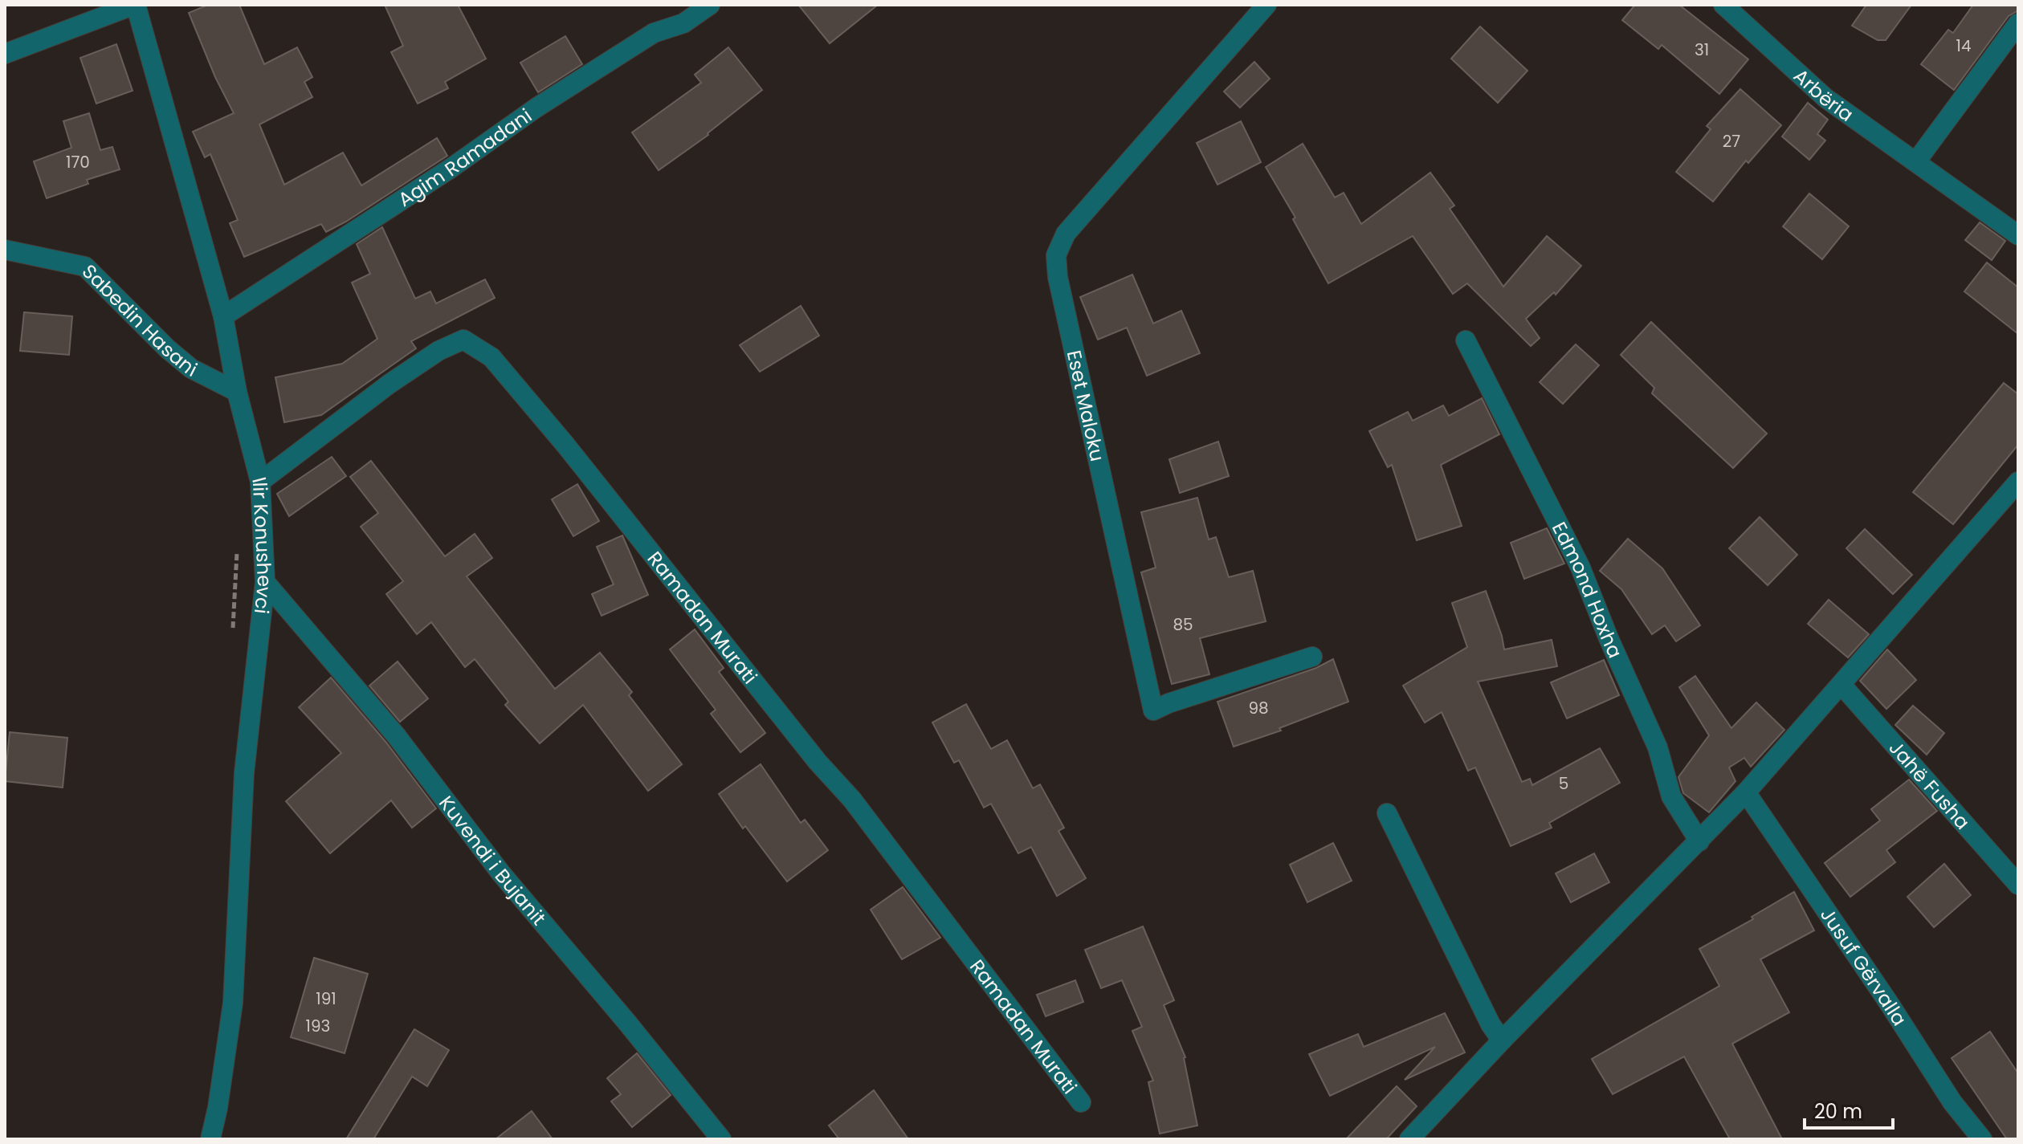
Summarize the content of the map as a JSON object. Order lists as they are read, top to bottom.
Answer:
{
  "streets": {
    "street": [
      "Arbëria",
      "Agim Ramadani",
      "Sabedin Hasani",
      "Eset Maloku",
      "Ilir Konushevci",
      "Edmond Hoxha",
      "Ramadan Murati",
      "Jahë Fusha",
      "Kuvendi i Bujanit",
      "Jusuf Gërvalla"
    ]
  },
  "crossings": [
    ["Agim Ramadani", "Ilir Konushevci"],
    ["Sabedin Hasani", "Ilir Konushevci"],
    ["Ilir Konushevci", "Ramadan Murati"],
    ["Ilir Konushevci", "Kuvendi i Bujanit"]
  ],
  "house_numbers": [
    "14",
    "31",
    "27",
    "170",
    "85",
    "98",
    "5",
    "191",
    "193"
  ],
  "scale_bar": "20 m"
}
